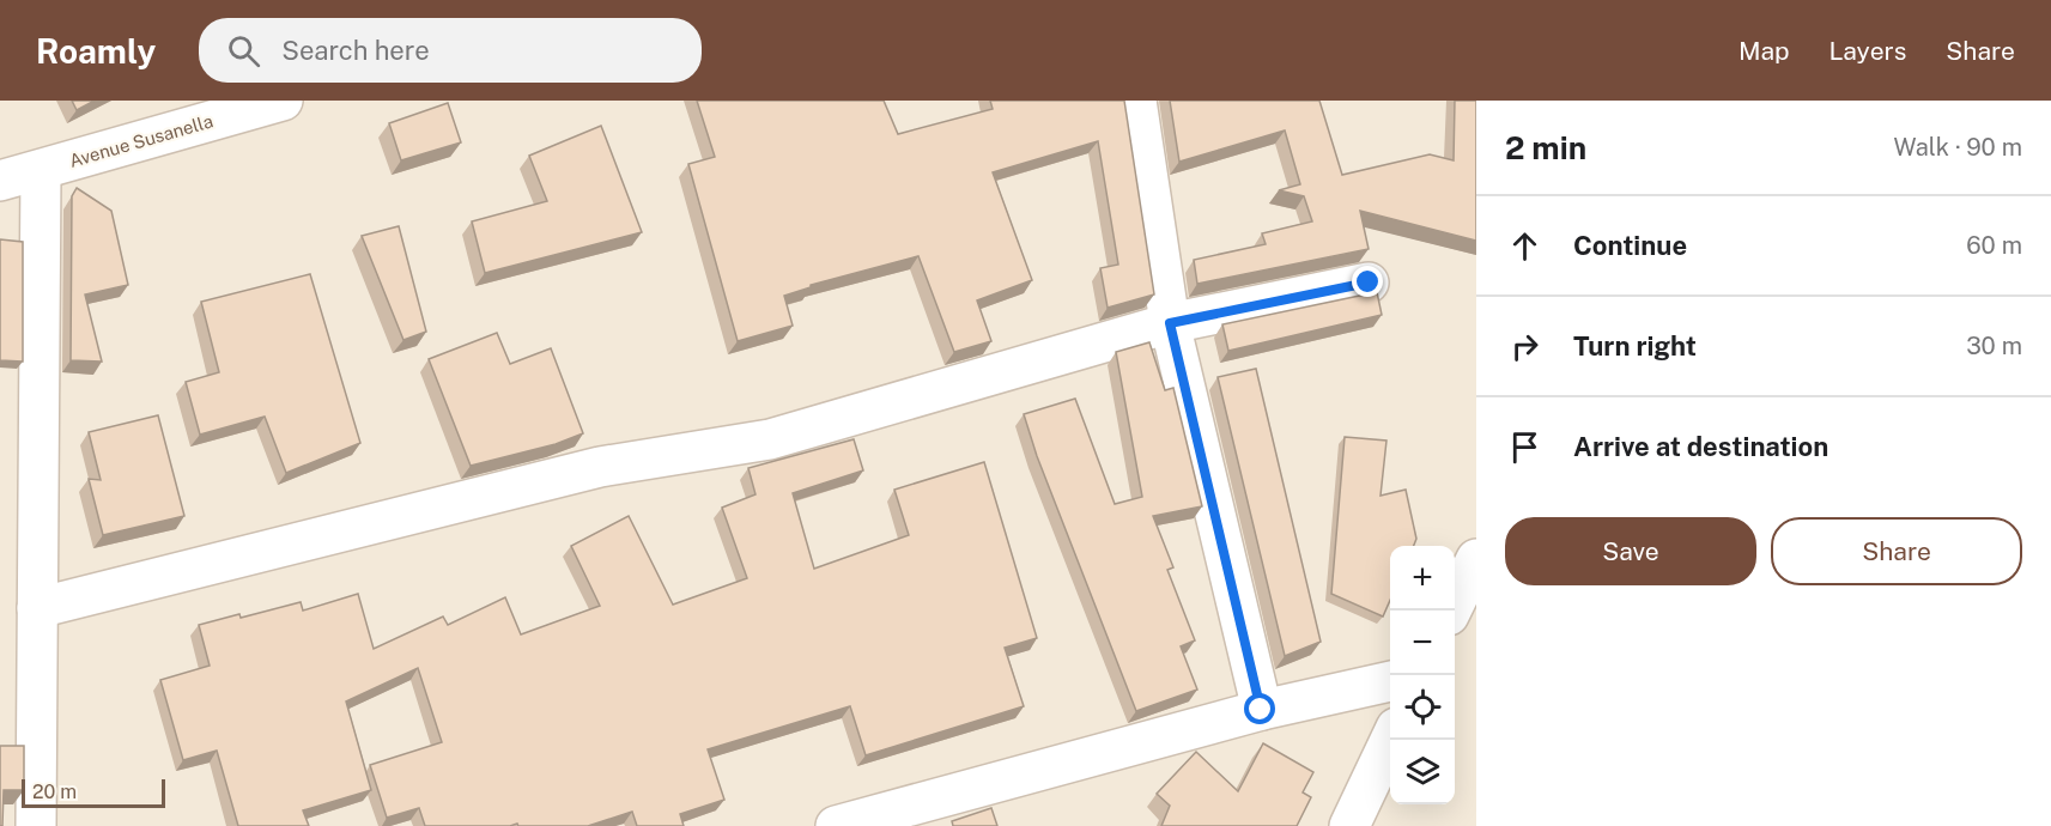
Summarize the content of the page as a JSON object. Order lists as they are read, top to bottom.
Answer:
{
  "streets": {
    "street": ["Avenue Susanella"]
  },
  "scale_bar": "20 m",
  "page": {
    "header": "Roamly",
    "search": "Search here",
    "nav": ["Map", "Layers", "Share"],
    "heading": ["2 min", "Walk · 90 m"],
    "list": [
      ["Continue", "60 m"],
      ["Turn right", "30 m"],
      "Arrive at destination"
    ],
    "buttons": ["Save", "Share"],
    "map_buttons": ["+", "−"],
    "scale": "20 m"
  }
}
